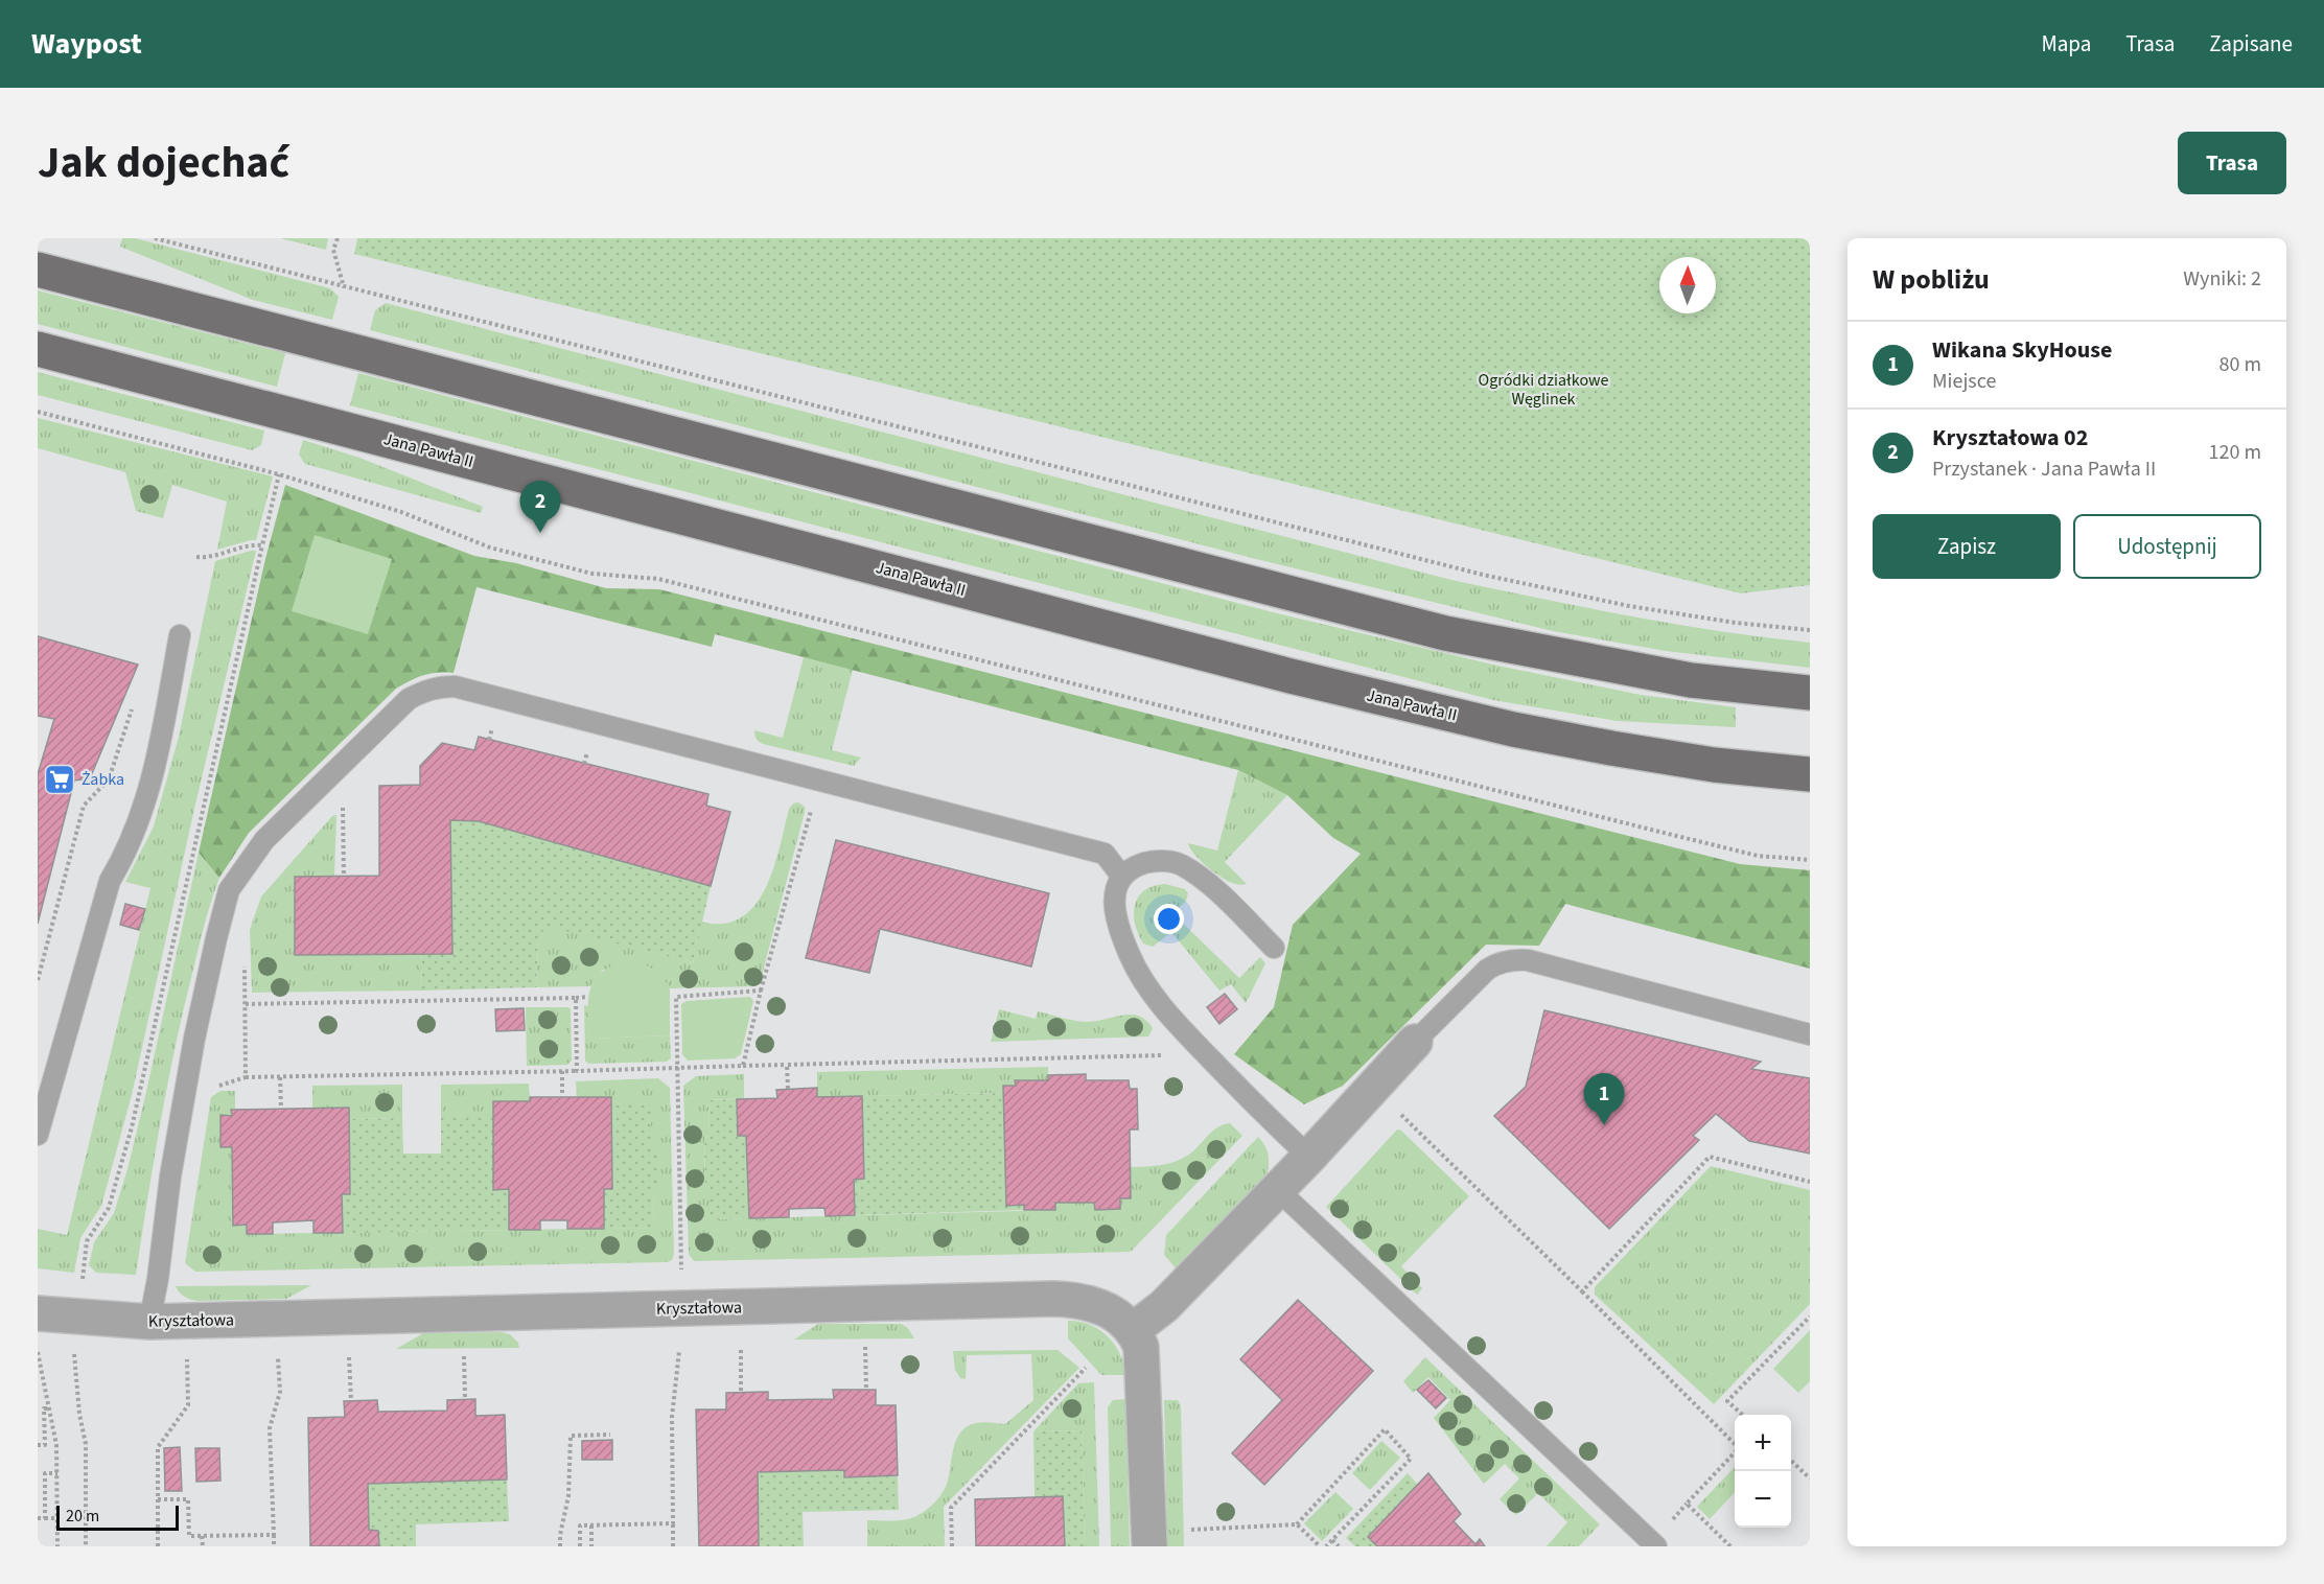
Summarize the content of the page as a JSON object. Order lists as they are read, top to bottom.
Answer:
{
  "streets": {
    "main road": ["Jana Pawła II"],
    "street": ["Kryształowa"]
  },
  "parks": ["Ogródki działkowe Węglinek"],
  "places": {
    "supermarket": ["Żabka"]
  },
  "scale_bar": "20 m",
  "north": "top",
  "page": {
    "header": "Waypost",
    "nav": ["Mapa", "Trasa", "Zapisane"],
    "title": "Jak dojechać",
    "buttons": [
      "Trasa",
      ["Zapisz", "Udostępnij"]
    ],
    "heading": ["W pobliżu", "Wyniki: 2"],
    "list": [
      {
        "mark": "1",
        "name": "Wikana SkyHouse",
        "note": "Miejsce",
        "value": "80 m"
      },
      {
        "mark": "2",
        "name": "Kryształowa 02",
        "note": "Przystanek · Jana Pawła II",
        "value": "120 m"
      }
    ],
    "pins": ["2", "1"],
    "map_buttons": ["+", "−"],
    "scale": "20 m"
  }
}
